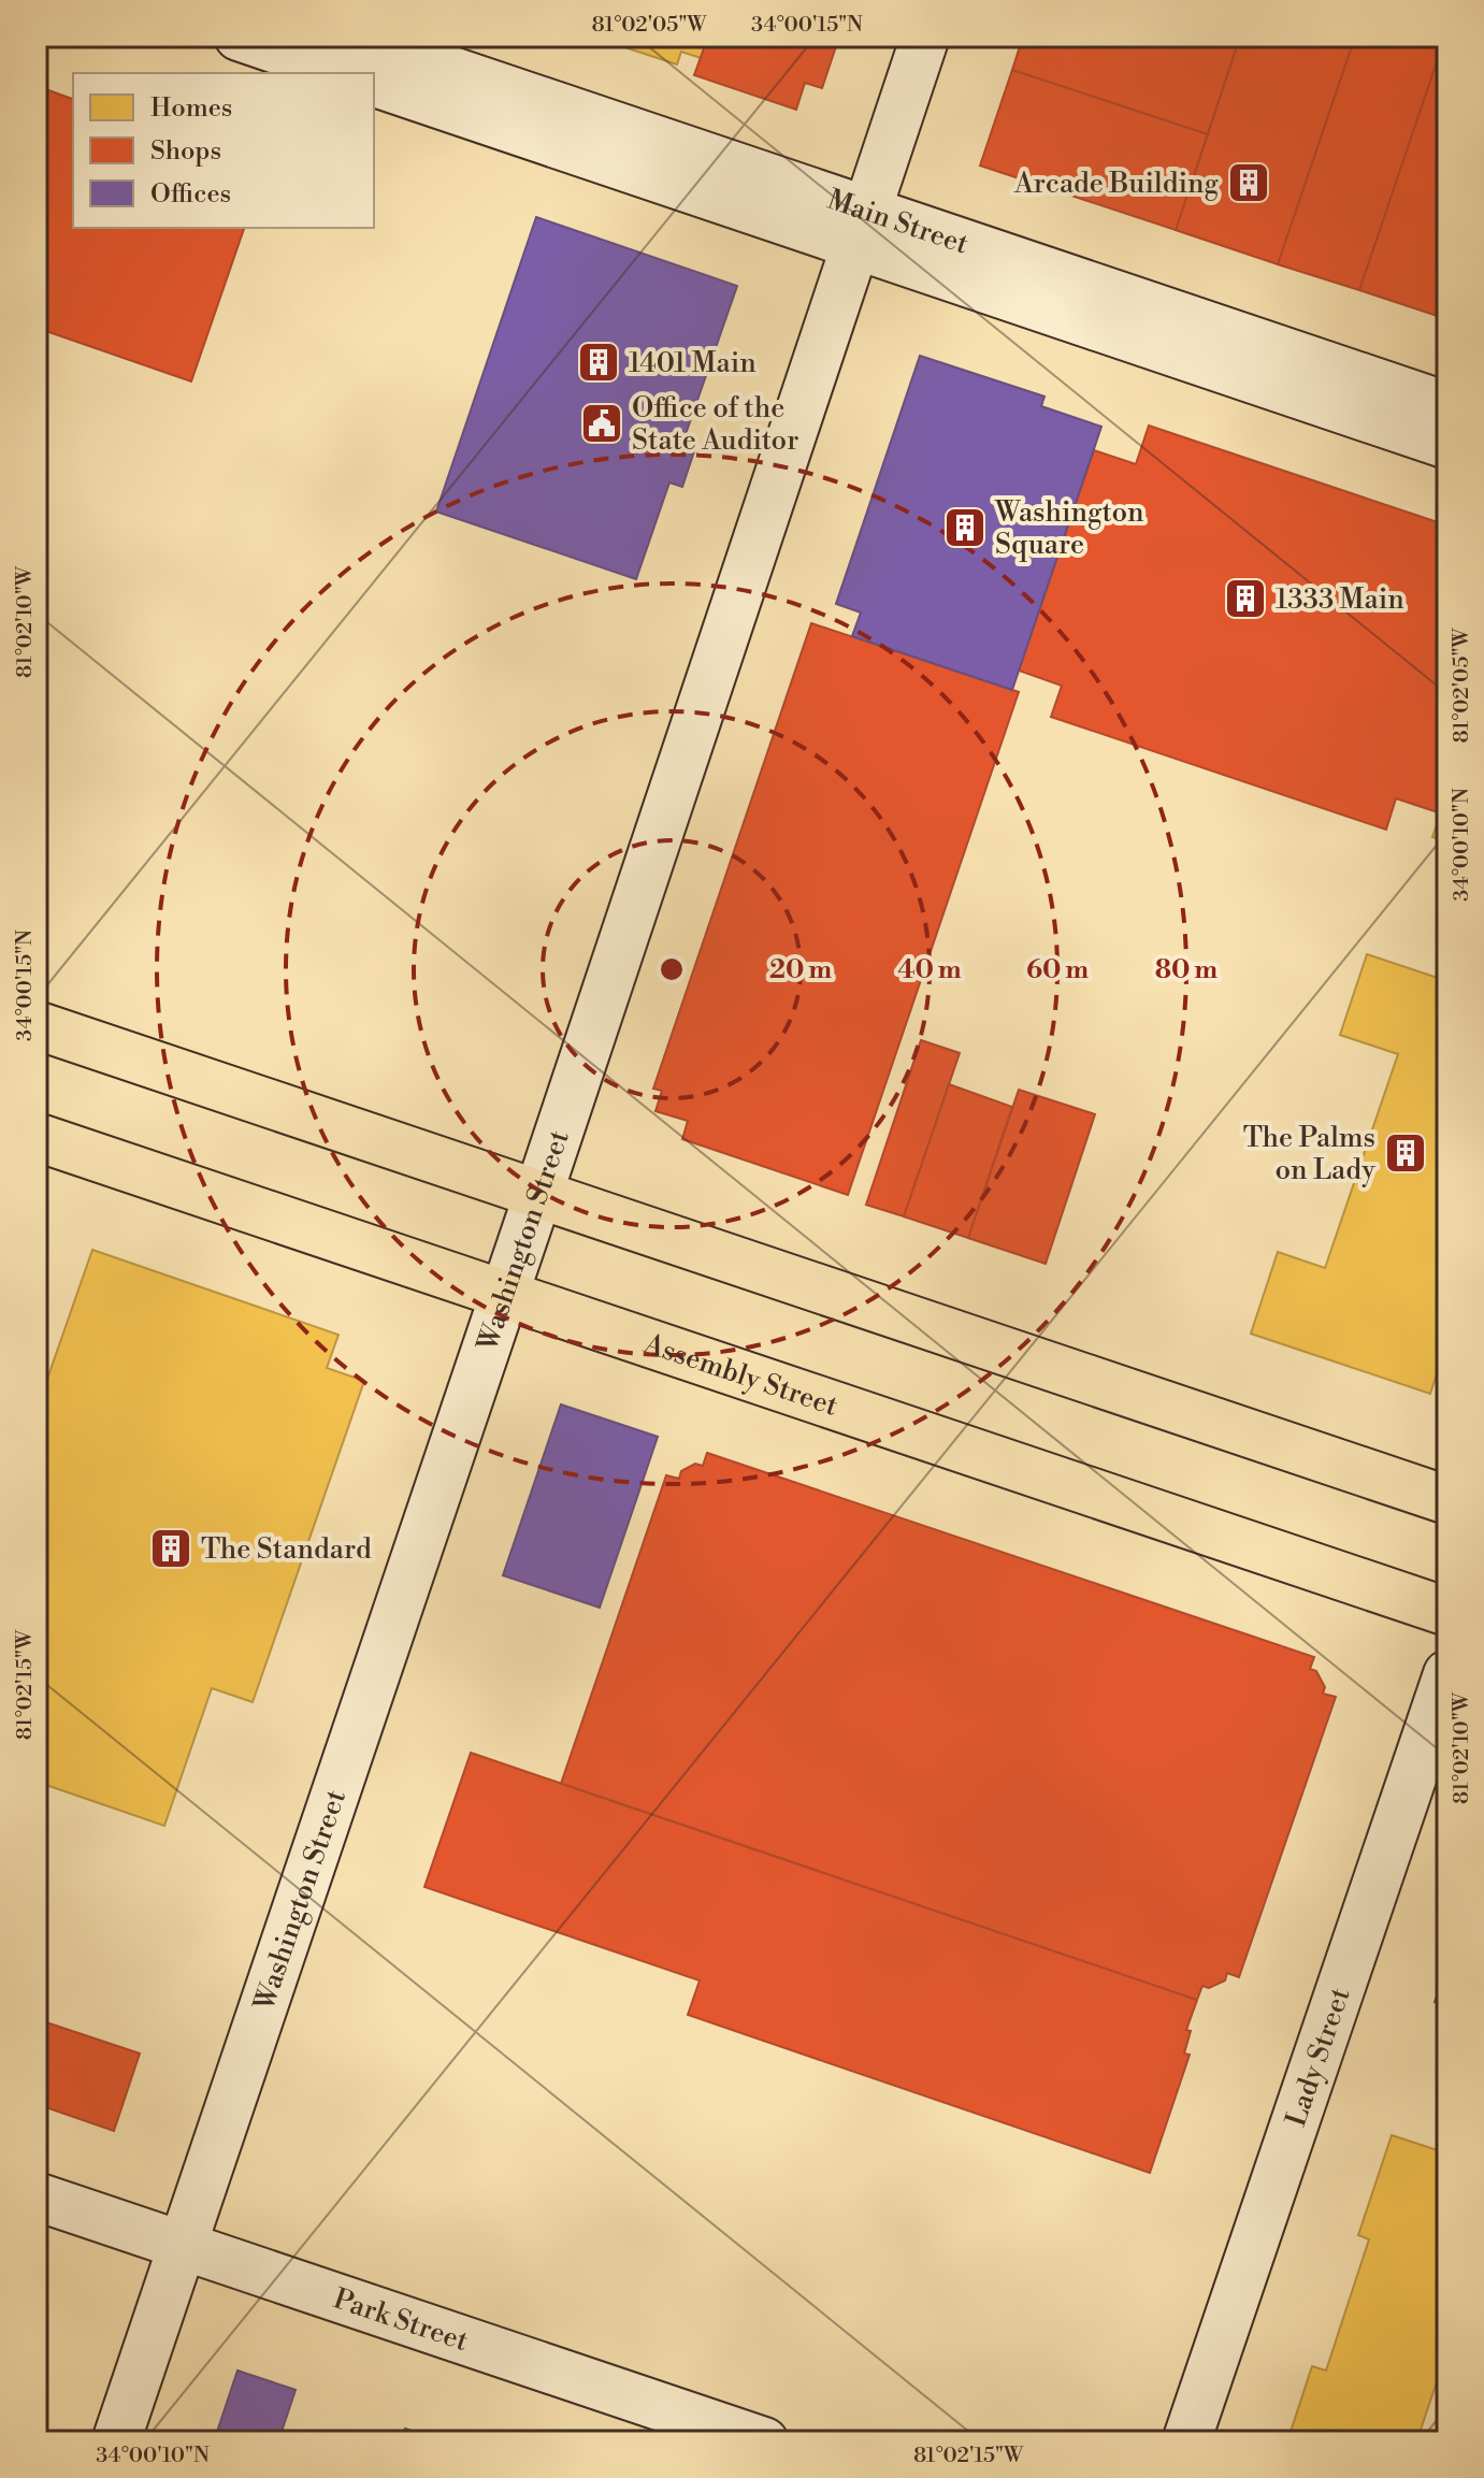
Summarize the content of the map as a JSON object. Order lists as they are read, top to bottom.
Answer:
{
  "streets": {
    "main road": ["Assembly Street"],
    "street": [
      "Main Street",
      "Washington Street",
      "Lady Street",
      "Park Street"
    ]
  },
  "crossings": [
    ["Main Street", "Washington Street"],
    ["Washington Street", "Assembly Street"],
    ["Washington Street", "Park Street"]
  ],
  "places": {
    "building": [
      "Arcade Building",
      "1401 Main",
      "Washington Square",
      "1333 Main",
      "The Palms on Lady",
      "The Standard"
    ],
    "public building": ["Office of the State Auditor"]
  },
  "legend": ["Homes", "Shops", "Offices"],
  "coordinates": [
    "81°02'05\"W",
    "34°00'15\"N",
    "81°02'10\"W",
    "34°00'10\"N",
    "81°02'15\"W"
  ],
  "rings": [
    "20 m",
    "40 m",
    "60 m",
    "80 m"
  ]
}
